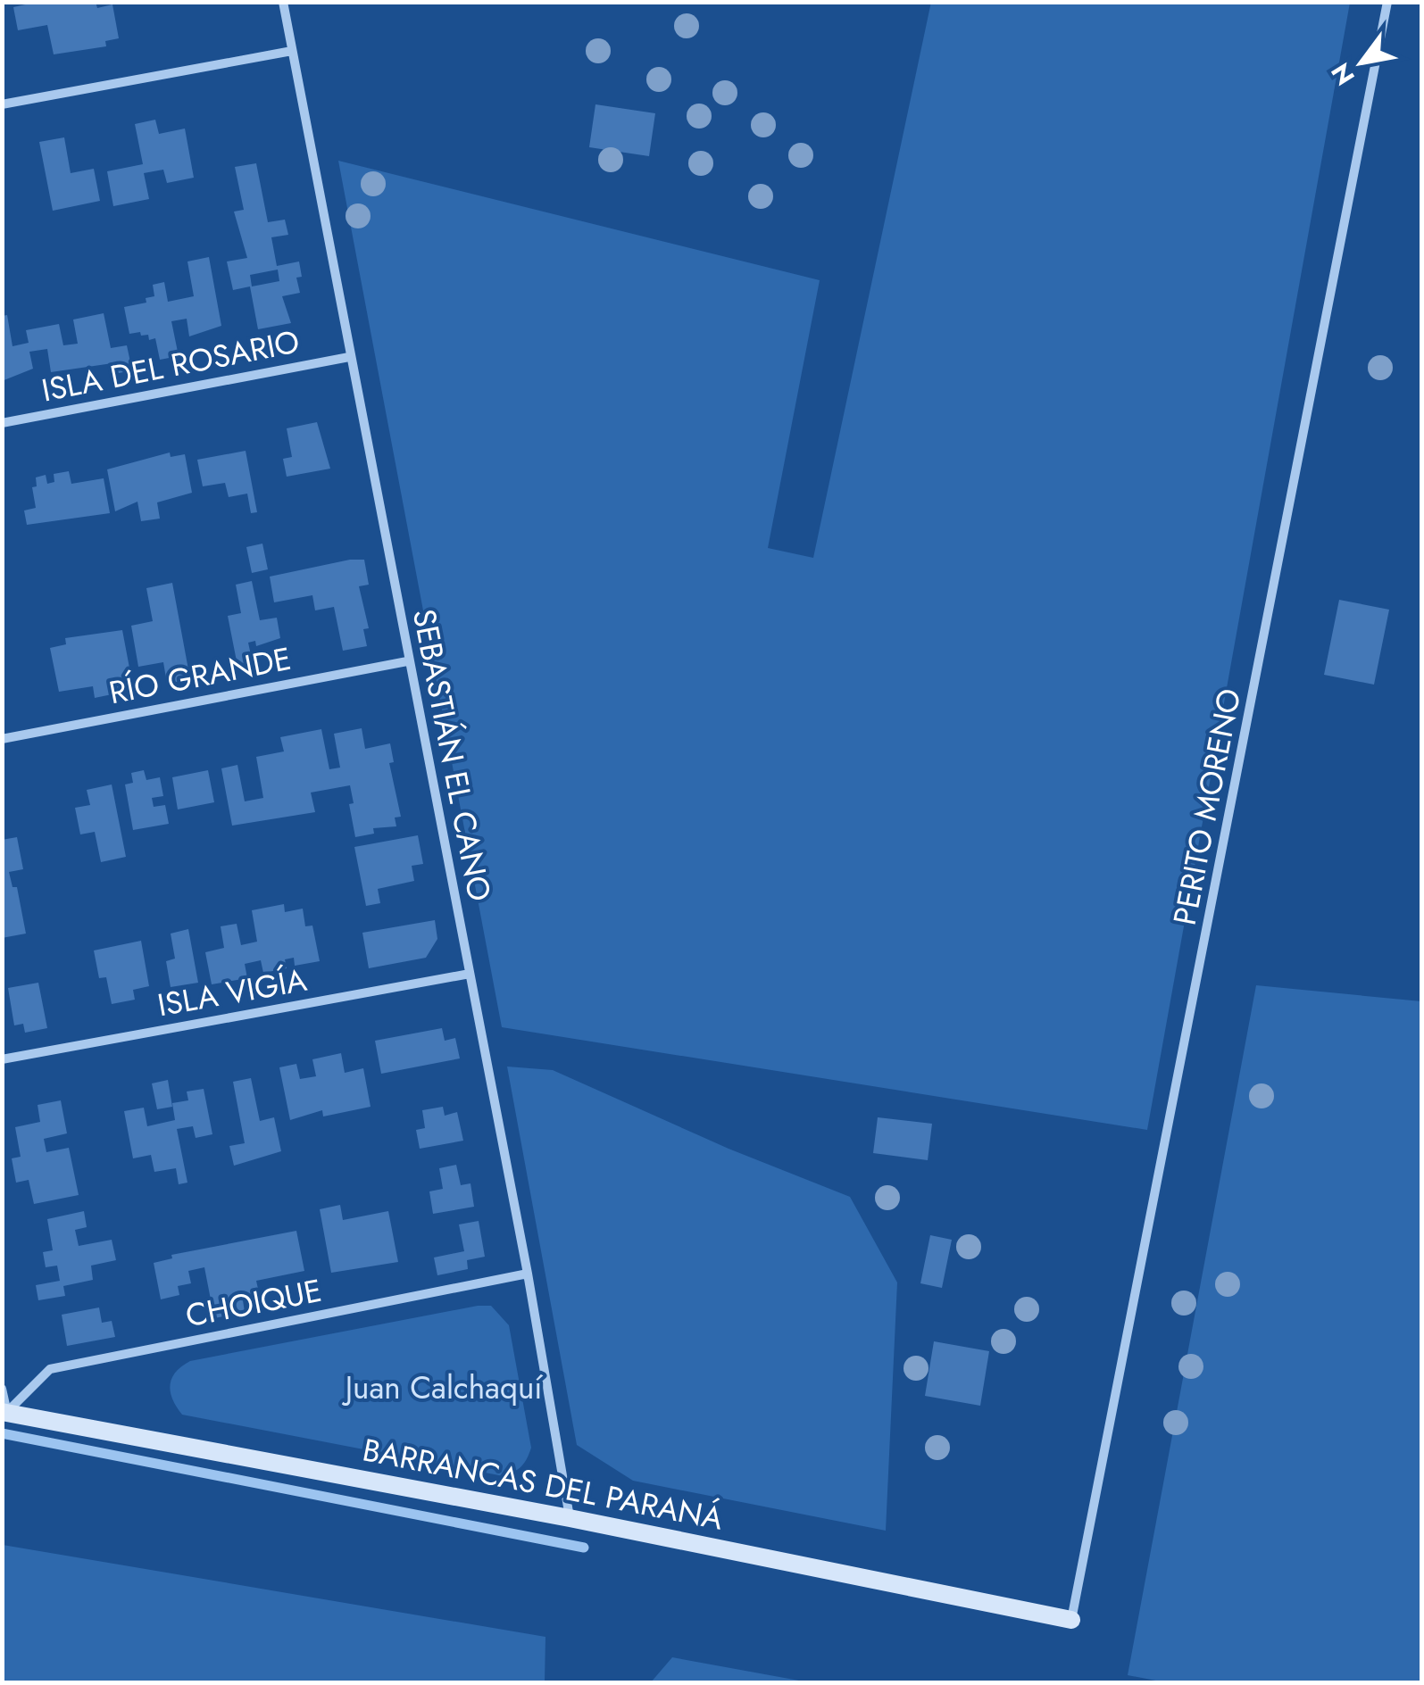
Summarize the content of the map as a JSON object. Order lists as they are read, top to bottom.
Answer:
{
  "streets": {
    "street": [
      "ISLA DEL ROSARIO",
      "RÍO GRANDE",
      "SEBASTIÁN EL CANO",
      "PERITO MORENO",
      "ISLA VIGÍA",
      "CHOIQUE",
      "BARRANCAS DEL PARANÁ"
    ]
  },
  "crossings": [
    ["ISLA DEL ROSARIO", "SEBASTIÁN EL CANO"],
    ["RÍO GRANDE", "SEBASTIÁN EL CANO"],
    ["SEBASTIÁN EL CANO", "ISLA VIGÍA"],
    ["SEBASTIÁN EL CANO", "CHOIQUE"],
    ["SEBASTIÁN EL CANO", "BARRANCAS DEL PARANÁ"],
    ["PERITO MORENO", "BARRANCAS DEL PARANÁ"],
    ["CHOIQUE", "BARRANCAS DEL PARANÁ"]
  ],
  "parks": ["Juan Calchaquí"],
  "north": "bottom left"
}
